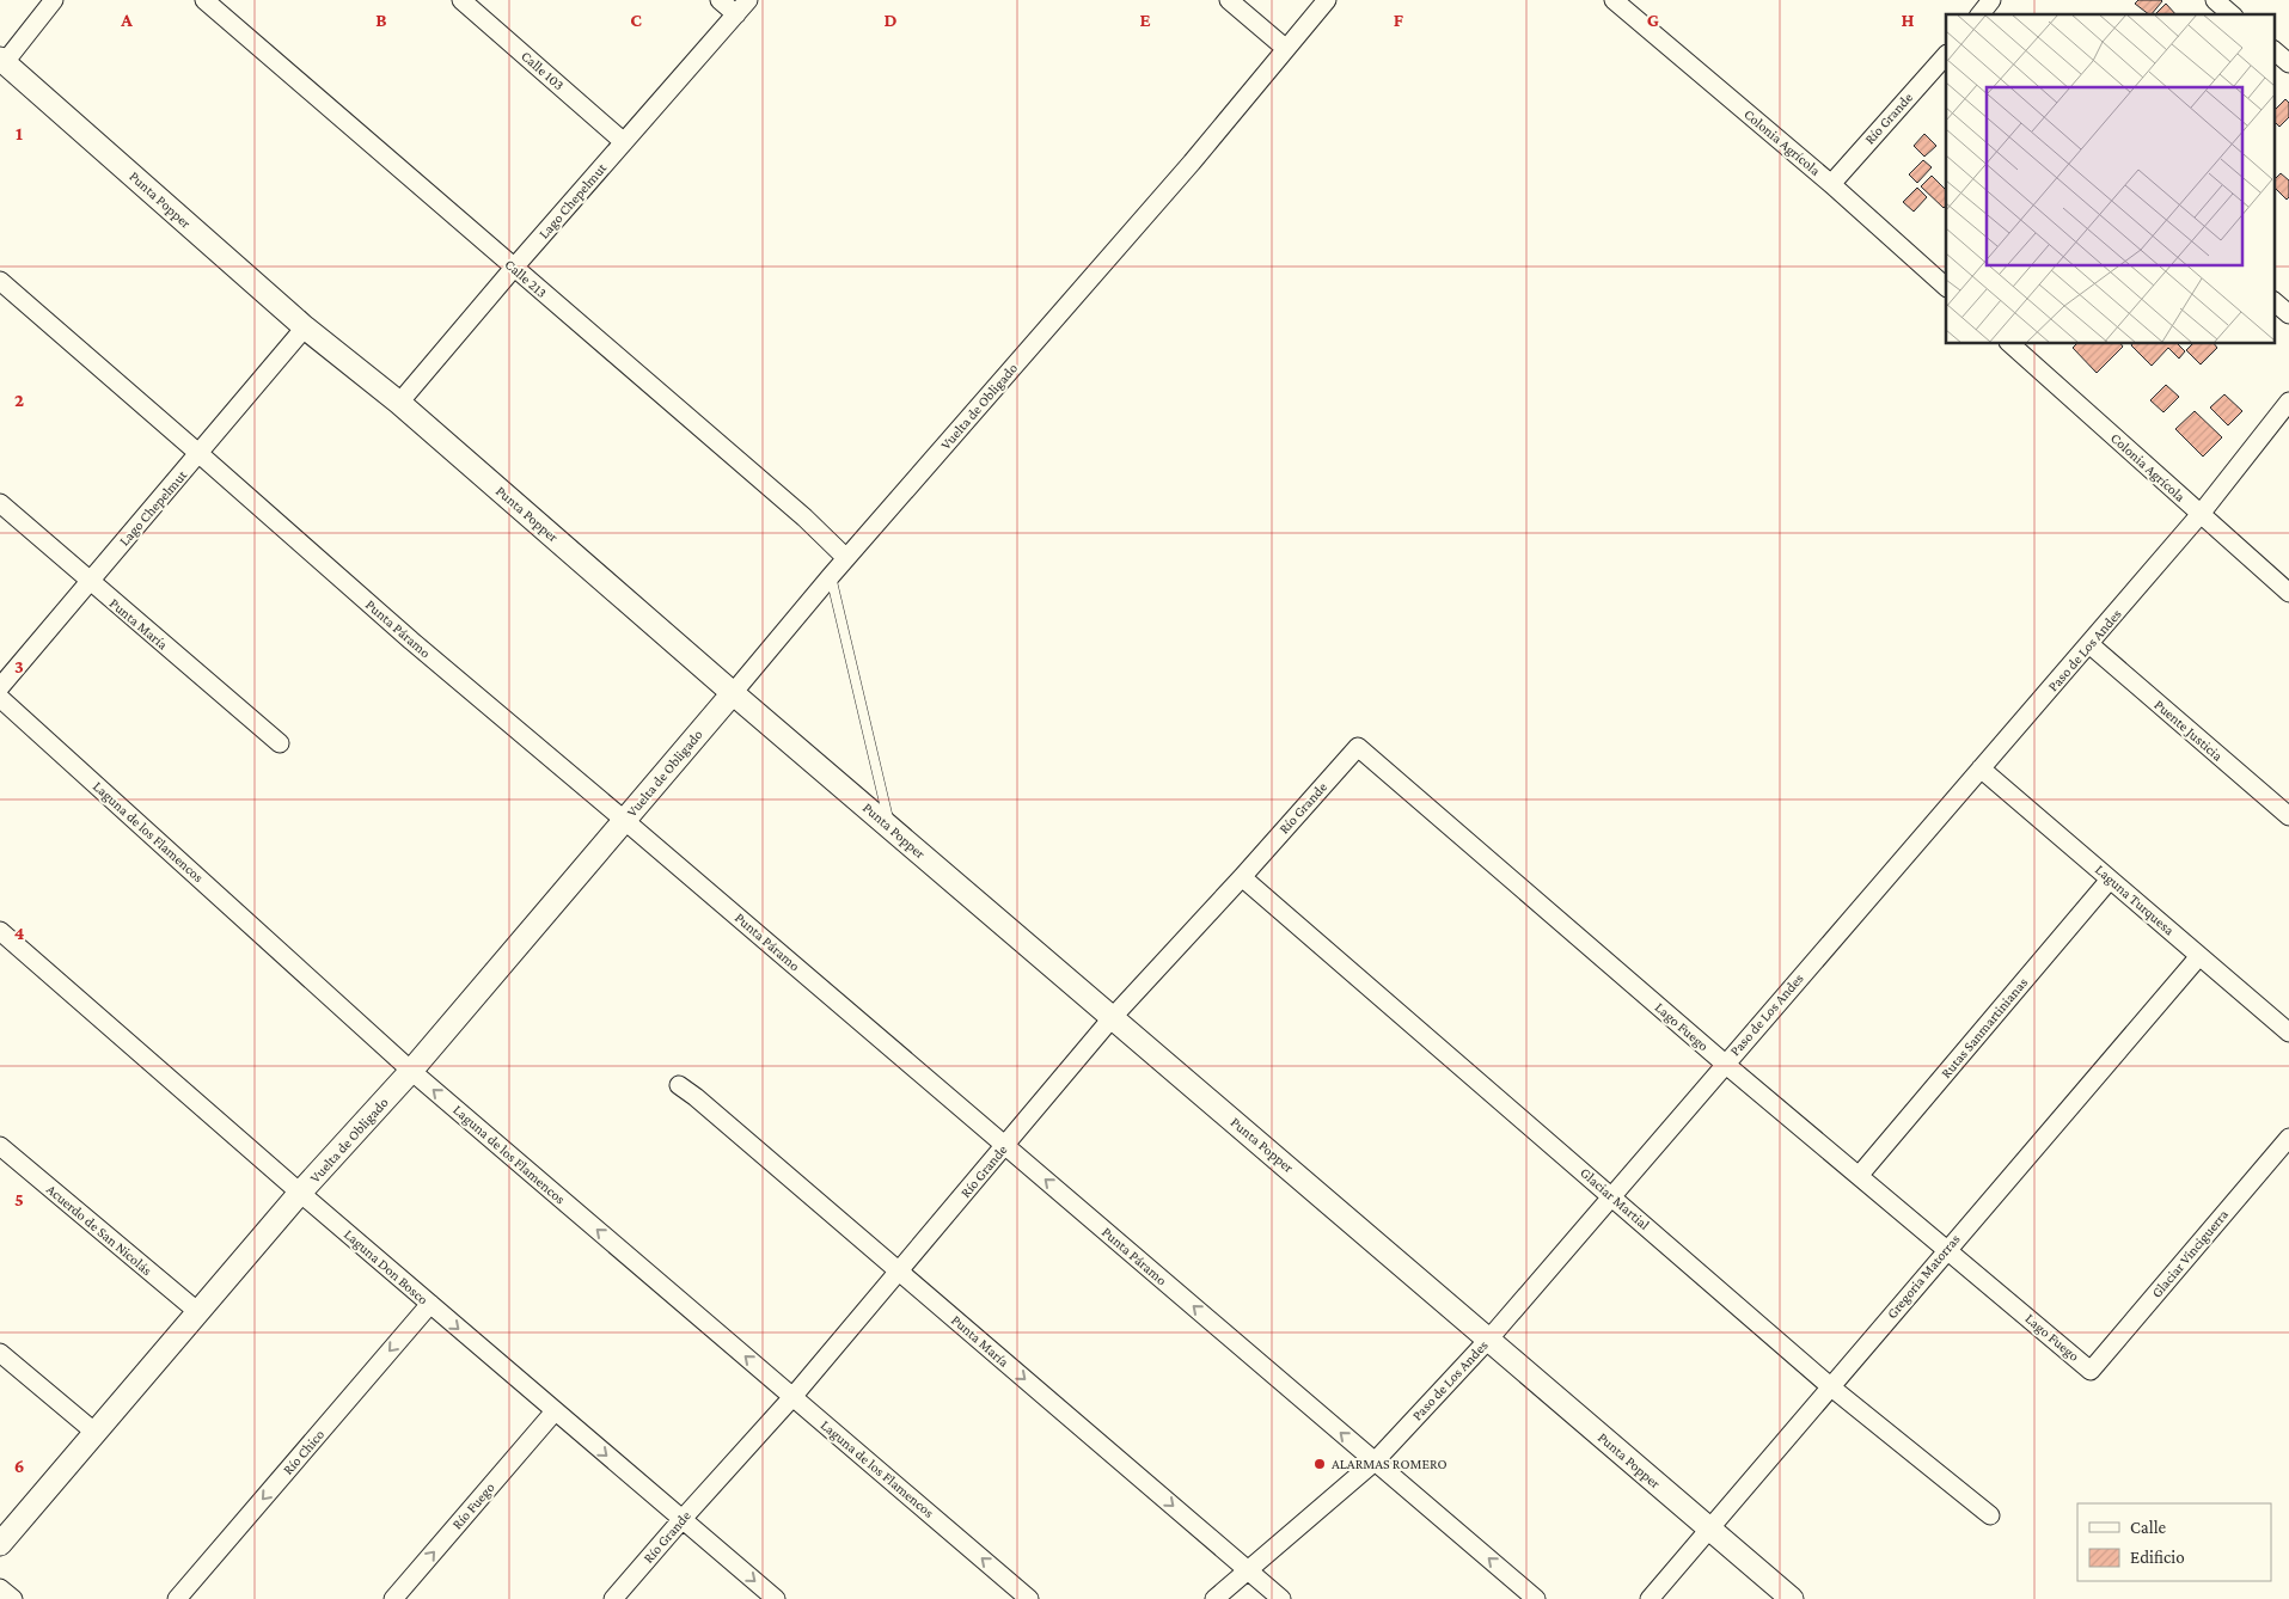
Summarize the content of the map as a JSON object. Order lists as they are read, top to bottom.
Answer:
{
  "streets": {
    "street": [
      "Calle 103",
      "Río Grande",
      "Colonia Agrícola",
      "Punta Popper",
      "Lago Chepelmut",
      "Calle 213",
      "Vuelta de Obligado",
      "Punta María",
      "Punta Páramo",
      "Paso de Los Andes",
      "Puente Justicia",
      "Laguna de los Flamencos",
      "Laguna Turquesa",
      "Lago Fuego",
      "Rutas Sanmartinianas",
      "Glaciar Martial",
      "Acuerdo de San Nicolás",
      "Glaciar Vinciguerra",
      "Laguna Don Bosco",
      "Gregoria Matorras",
      "Río Chico",
      "Río Fuego"
    ]
  },
  "crossings": [
    ["Calle 103", "Lago Chepelmut"],
    ["Río Grande", "Colonia Agrícola"],
    ["Río Grande", "Punta Popper"],
    ["Río Grande", "Punta María"],
    ["Río Grande", "Punta Páramo"],
    ["Río Grande", "Laguna de los Flamencos"],
    ["Río Grande", "Lago Fuego"],
    ["Río Grande", "Glaciar Martial"],
    ["Río Grande", "Laguna Don Bosco"],
    ["Colonia Agrícola", "Paso de Los Andes"],
    ["Punta Popper", "Lago Chepelmut"],
    ["Punta Popper", "Vuelta de Obligado"],
    ["Punta Popper", "Paso de Los Andes"],
    ["Punta Popper", "Gregoria Matorras"],
    ["Lago Chepelmut", "Calle 213"],
    ["Lago Chepelmut", "Punta María"],
    ["Lago Chepelmut", "Punta Páramo"],
    ["Calle 213", "Vuelta de Obligado"],
    ["Vuelta de Obligado", "Punta Páramo"],
    ["Vuelta de Obligado", "Laguna de los Flamencos"],
    ["Vuelta de Obligado", "Acuerdo de San Nicolás"],
    ["Vuelta de Obligado", "Laguna Don Bosco"],
    ["Punta María", "Paso de Los Andes"],
    ["Punta Páramo", "Paso de Los Andes"],
    ["Paso de Los Andes", "Puente Justicia"],
    ["Paso de Los Andes", "Laguna Turquesa"],
    ["Paso de Los Andes", "Lago Fuego"],
    ["Paso de Los Andes", "Glaciar Martial"],
    ["Laguna Turquesa", "Rutas Sanmartinianas"],
    ["Laguna Turquesa", "Gregoria Matorras"],
    ["Lago Fuego", "Rutas Sanmartinianas"],
    ["Lago Fuego", "Glaciar Vinciguerra"],
    ["Lago Fuego", "Gregoria Matorras"],
    ["Glaciar Martial", "Gregoria Matorras"],
    ["Laguna Don Bosco", "Río Chico"],
    ["Laguna Don Bosco", "Río Fuego"]
  ],
  "one_way": [
    "Punta María",
    "Laguna de los Flamencos",
    "Laguna Don Bosco",
    "Río Chico",
    "Río Fuego"
  ],
  "places": ["ALARMAS ROMERO"],
  "legend": ["Calle", "Edificio"],
  "grid": {
    "columns": [
      "A",
      "B",
      "C",
      "D",
      "E",
      "F",
      "G",
      "H"
    ],
    "rows": [
      "1",
      "2",
      "3",
      "4",
      "5",
      "6"
    ]
  }
}
